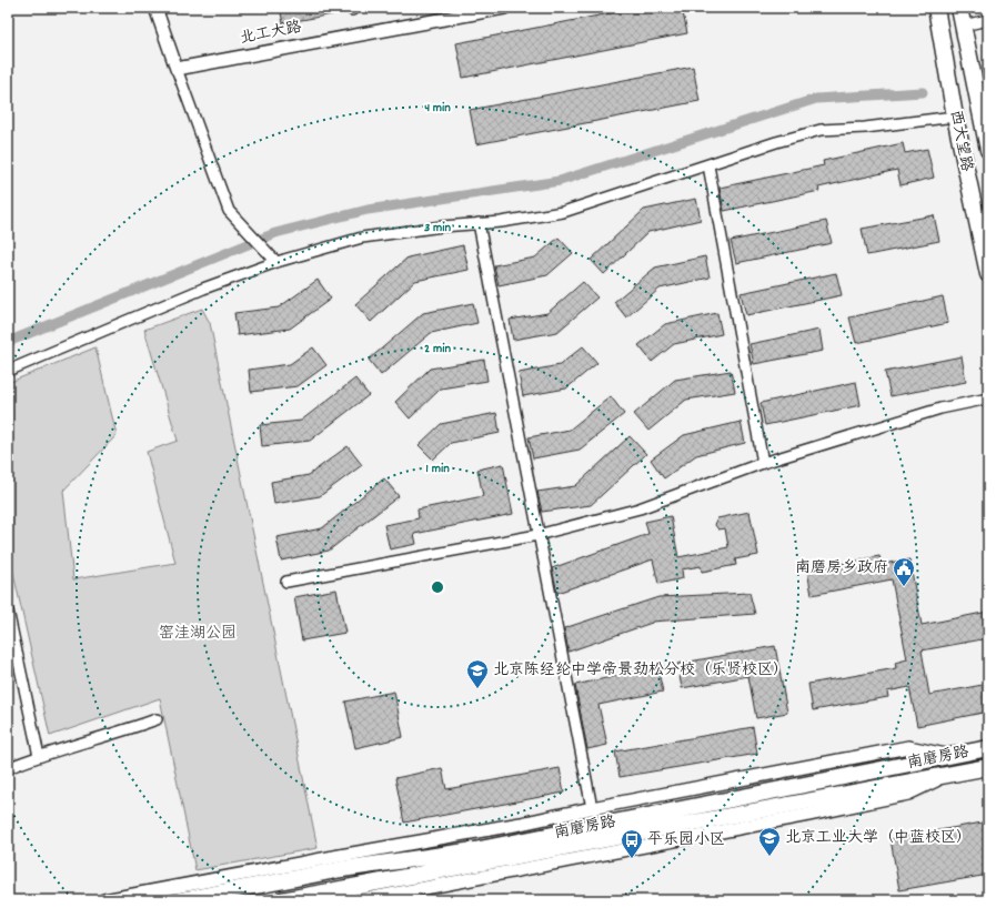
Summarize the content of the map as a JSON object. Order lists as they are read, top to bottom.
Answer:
{
  "streets": {
    "main road": ["西大望路", "南磨房路"],
    "street": ["北工大路"]
  },
  "parks": ["窑洼湖公园"],
  "places": {
    "public building": ["南磨房乡政府"],
    "school or university": ["北京陈经纶中学帝景劲松分校（乐贤校区）", "北京工业大学（中蓝校区）"],
    "bus stop": ["平乐园小区"]
  },
  "rings": [
    "4 min",
    "3 min",
    "2 min",
    "1 min"
  ]
}
